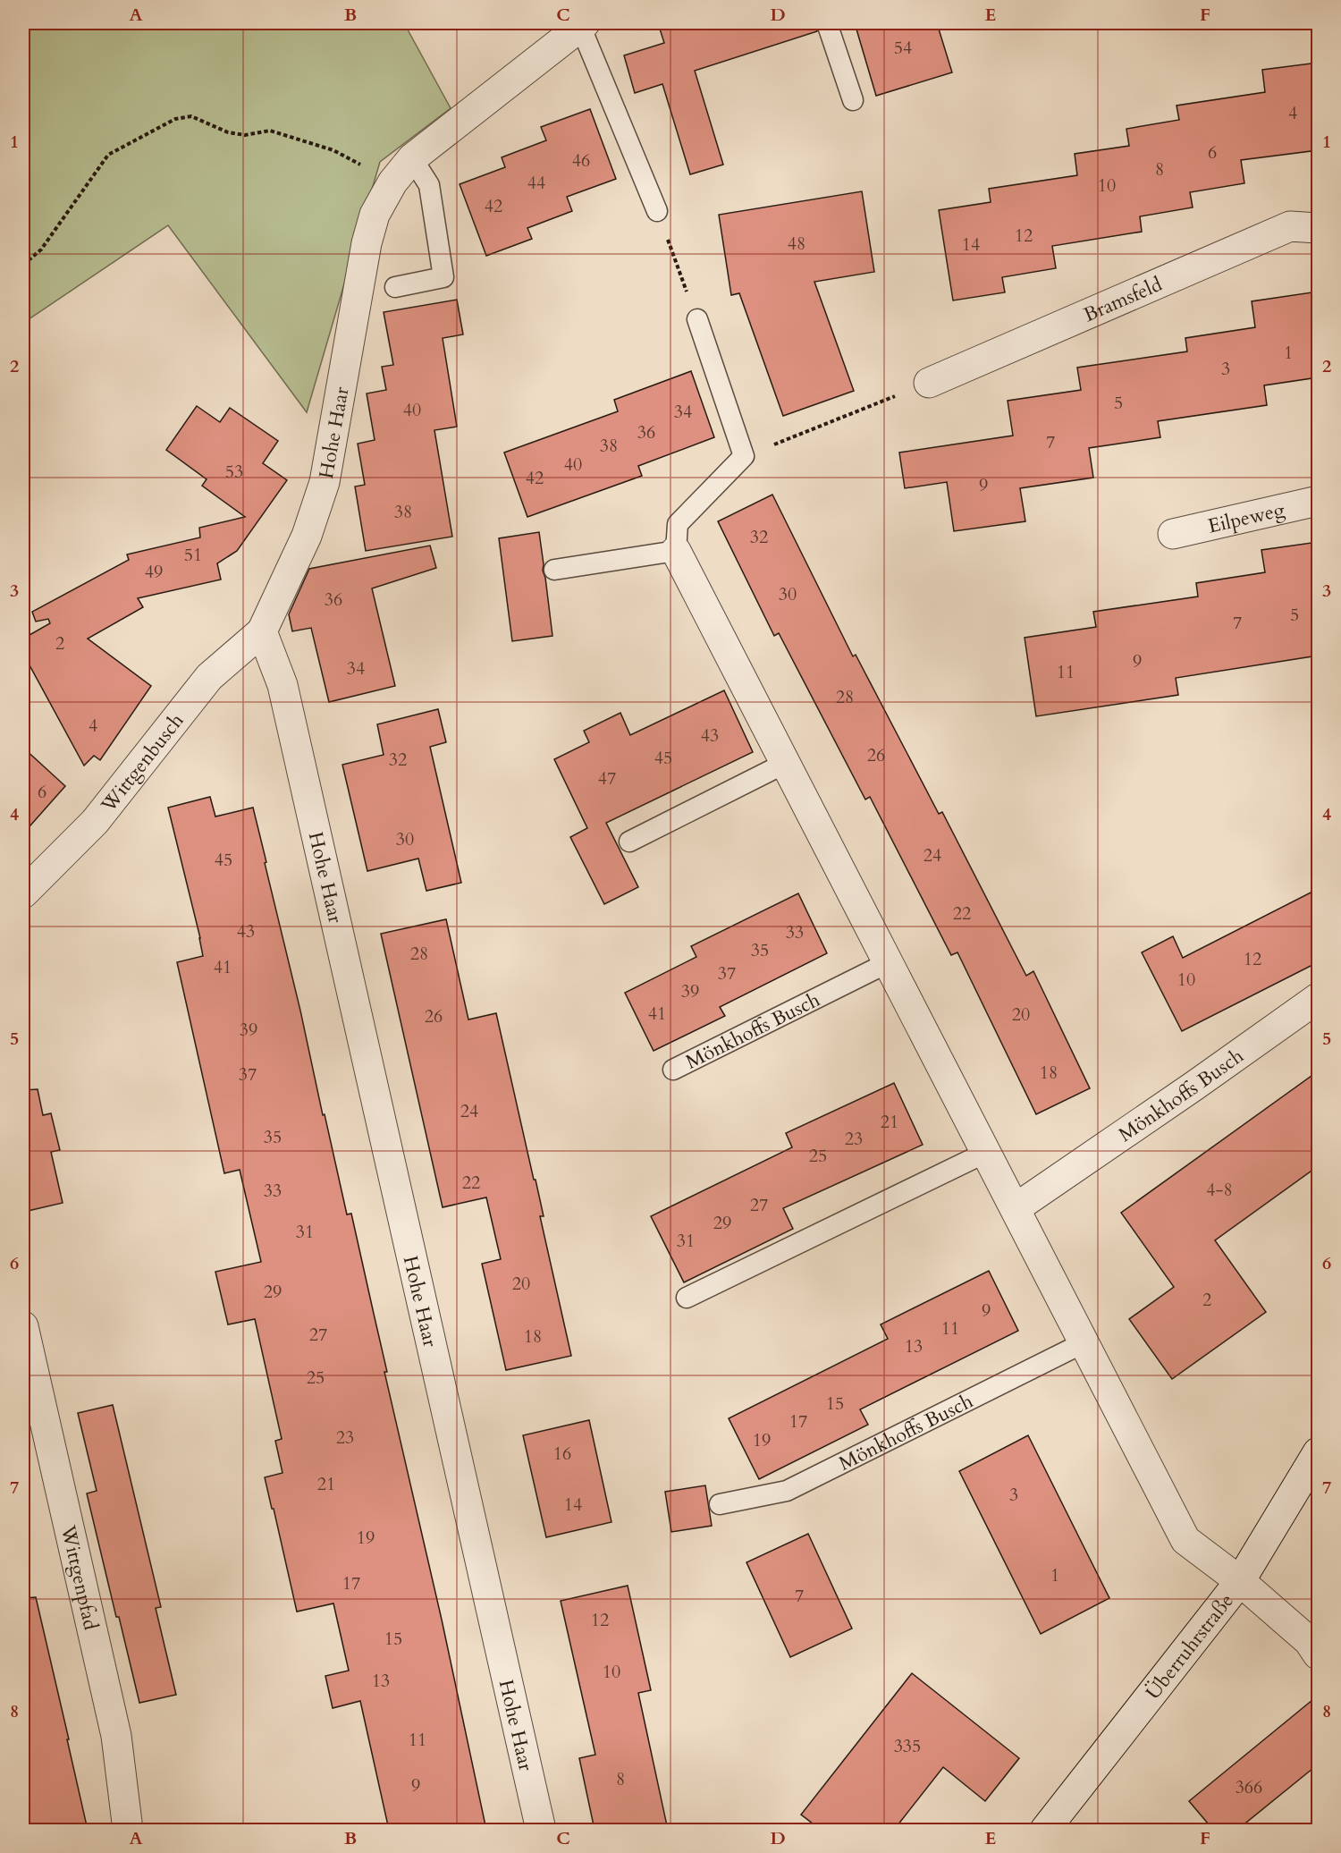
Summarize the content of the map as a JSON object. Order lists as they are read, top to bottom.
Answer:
{
  "streets": {
    "street": [
      "Bramsfeld",
      "Hohe Haar",
      "Eilpeweg",
      "Wittgenbusch",
      "Mönkhoffs Busch",
      "Wittgenpfad",
      "Überruhrstraße"
    ]
  },
  "crossings": [
    ["Hohe Haar", "Wittgenbusch"]
  ],
  "house_numbers": [
    "54",
    "4",
    "6",
    "46",
    "8",
    "44",
    "10",
    "42",
    "12",
    "48",
    "14",
    "1",
    "3",
    "5",
    "40",
    "34",
    "36",
    "7",
    "38",
    "40",
    "53",
    "42",
    "9",
    "38",
    "32",
    "51",
    "49",
    "30",
    "36",
    "5",
    "7",
    "2",
    "9",
    "34",
    "11",
    "28",
    "4",
    "43",
    "26",
    "45",
    "32",
    "47",
    "6",
    "30",
    "24",
    "45",
    "22",
    "43",
    "33",
    "35",
    "28",
    "12",
    "41",
    "37",
    "10",
    "39",
    "41",
    "20",
    "26",
    "39",
    "18",
    "37",
    "24",
    "21",
    "35",
    "23",
    "25",
    "22",
    "4-8",
    "33",
    "27",
    "29",
    "31",
    "31",
    "20",
    "29",
    "2",
    "9",
    "11",
    "27",
    "18",
    "13",
    "25",
    "15",
    "17",
    "23",
    "19",
    "16",
    "21",
    "3",
    "14",
    "19",
    "1",
    "17",
    "7",
    "12",
    "15",
    "10",
    "13",
    "11",
    "335",
    "8",
    "9",
    "366"
  ],
  "grid": {
    "columns": [
      "A",
      "B",
      "C",
      "D",
      "E",
      "F"
    ],
    "rows": [
      "1",
      "2",
      "3",
      "4",
      "5",
      "6",
      "7",
      "8"
    ]
  }
}
